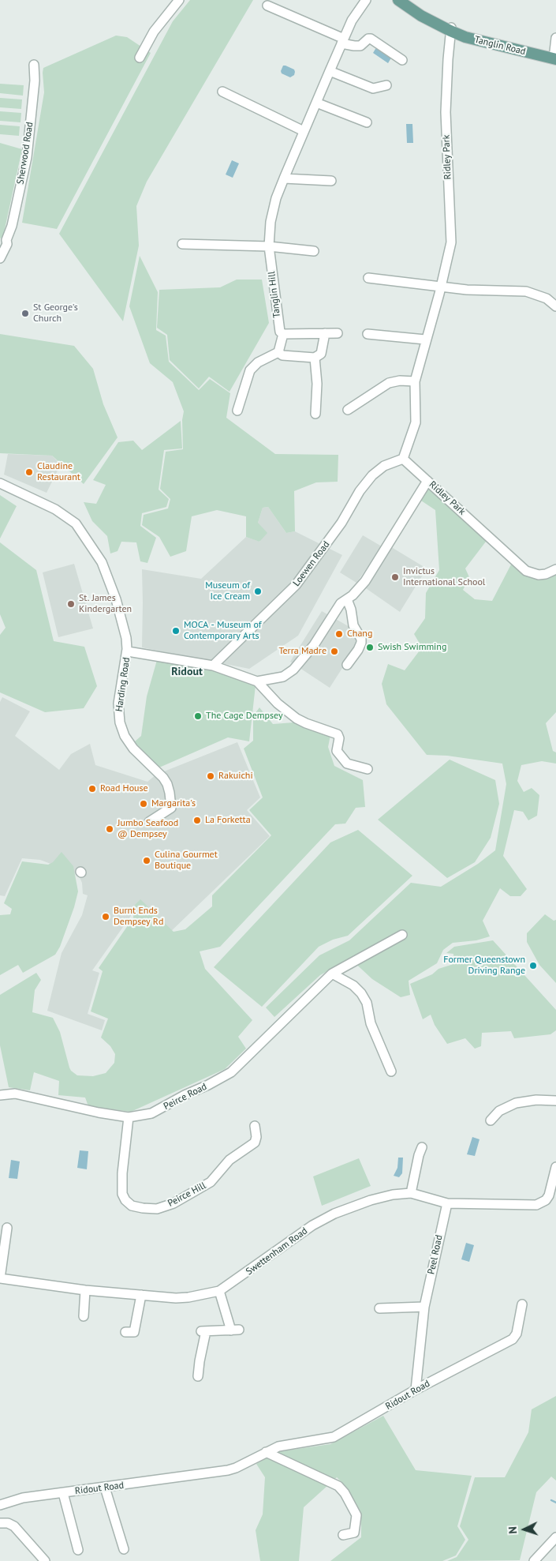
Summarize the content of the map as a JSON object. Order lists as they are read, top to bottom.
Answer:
{
  "streets": {
    "main road": ["Tanglin Road"],
    "street": [
      "Sherwood Road",
      "Ridley Park",
      "Tanglin Hill",
      "Loewen Road",
      "Harding Road",
      "Peirce Road",
      "Peirce Hill",
      "Swettenham Road",
      "Peel Road",
      "Ridout Road"
    ]
  },
  "crossings": [
    ["Tanglin Road", "Ridley Park"],
    ["Ridley Park", "Loewen Road"],
    ["Peirce Road", "Peirce Hill"],
    ["Swettenham Road", "Peel Road"],
    ["Peel Road", "Ridout Road"]
  ],
  "districts": ["Ridout"],
  "places": [
    "St George's Church",
    "Claudine Restaurant",
    "Invictus International School",
    "Museum of Ice Cream",
    "St. James Kindergarten",
    "MOCA - Museum of Contemporary Arts",
    "Chang",
    "Swish Swimming",
    "Terra Madre",
    "The Cage Dempsey",
    "Rakuichi",
    "Road House",
    "Margarita's",
    "La Forketta",
    "Jumbo Seafood @ Dempsey",
    "Culina Gourmet Boutique",
    "Burnt Ends Dempsey Rd",
    "Former Queenstown Driving Range"
  ],
  "north": "left"
}
